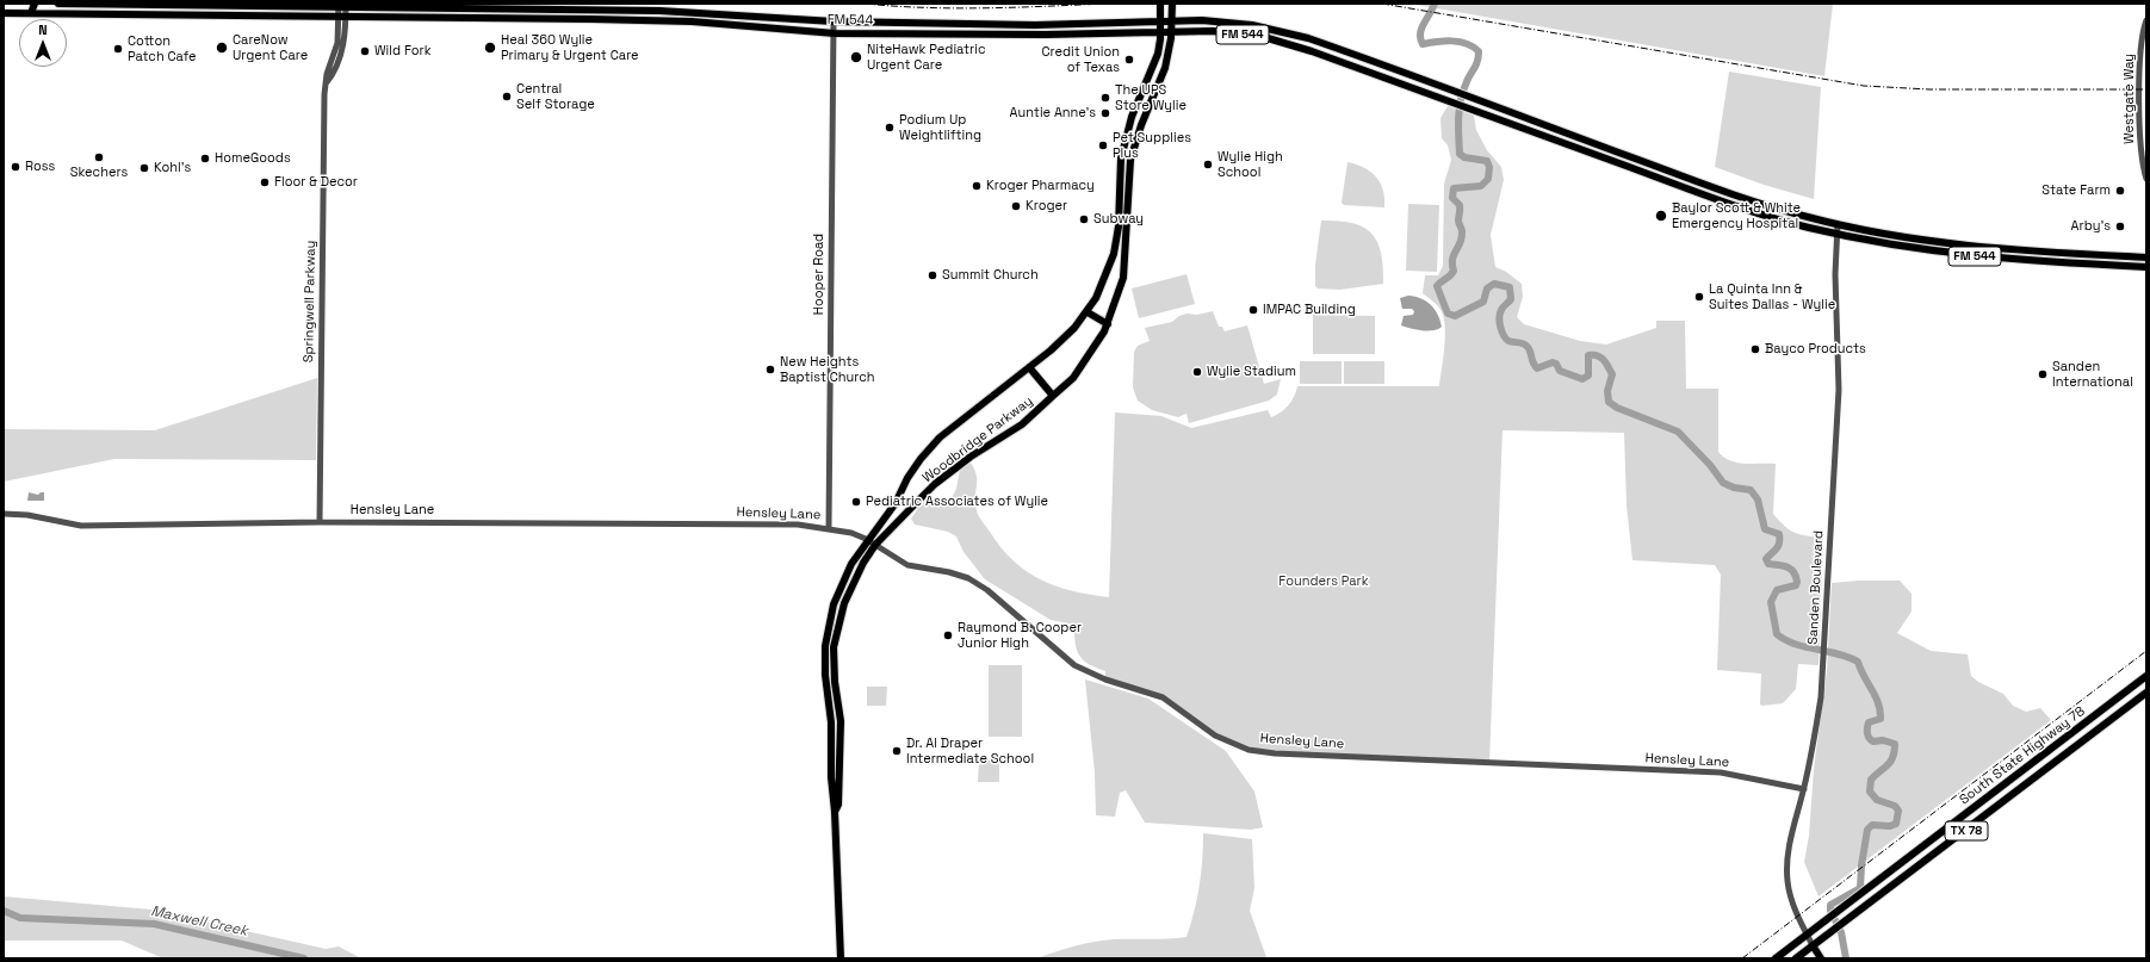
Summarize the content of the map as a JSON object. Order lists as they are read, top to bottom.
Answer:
{
  "streets": {
    "main road": [
      "FM 544",
      "Woodbridge Parkway",
      "South State Highway 78",
      "TX 78"
    ],
    "street": [
      "Westgate Way",
      "Hooper Road",
      "Springwell Parkway",
      "Hensley Lane",
      "Sanden Boulevard"
    ]
  },
  "crossings": [
    ["FM 544", "Hooper Road"],
    ["FM 544", "Springwell Parkway"],
    ["FM 544", "Woodbridge Parkway"],
    ["FM 544", "Sanden Boulevard"],
    ["Hooper Road", "Hensley Lane"],
    ["Springwell Parkway", "Hensley Lane"],
    ["Woodbridge Parkway", "Hensley Lane"],
    ["Hensley Lane", "Sanden Boulevard"],
    ["Sanden Boulevard", "South State Highway 78"]
  ],
  "water": ["Maxwell Creek"],
  "parks": ["Founders Park"],
  "places": [
    "CareNow Urgent Care",
    "Heal 360 Wylie Primary & Urgent Care",
    "Cotton Patch Cafe",
    "Wild Fork",
    "NiteHawk Pediatric Urgent Care",
    "Credit Union of Texas",
    "Central Self Storage",
    "The UPS Store Wylie",
    "Auntie Anne's",
    "Podium Up Weightlifting",
    "Pet Supplies Plus",
    "Skechers",
    "HomeGoods",
    "Wylie High School",
    "Ross",
    "Kohl's",
    "Floor & Decor",
    "Kroger Pharmacy",
    "State Farm",
    "Kroger",
    "Baylor Scott & White Emergency Hospital",
    "Subway",
    "Arby's",
    "Summit Church",
    "La Quinta Inn & Suites Dallas - Wylie",
    "IMPAC Building",
    "Bayco Products",
    "New Heights Baptist Church",
    "Wylie Stadium",
    "Sanden International",
    "Pediatric Associates of Wylie",
    "Raymond B. Cooper Junior High",
    "Dr. Al Draper Intermediate School"
  ],
  "north": "top"
}
